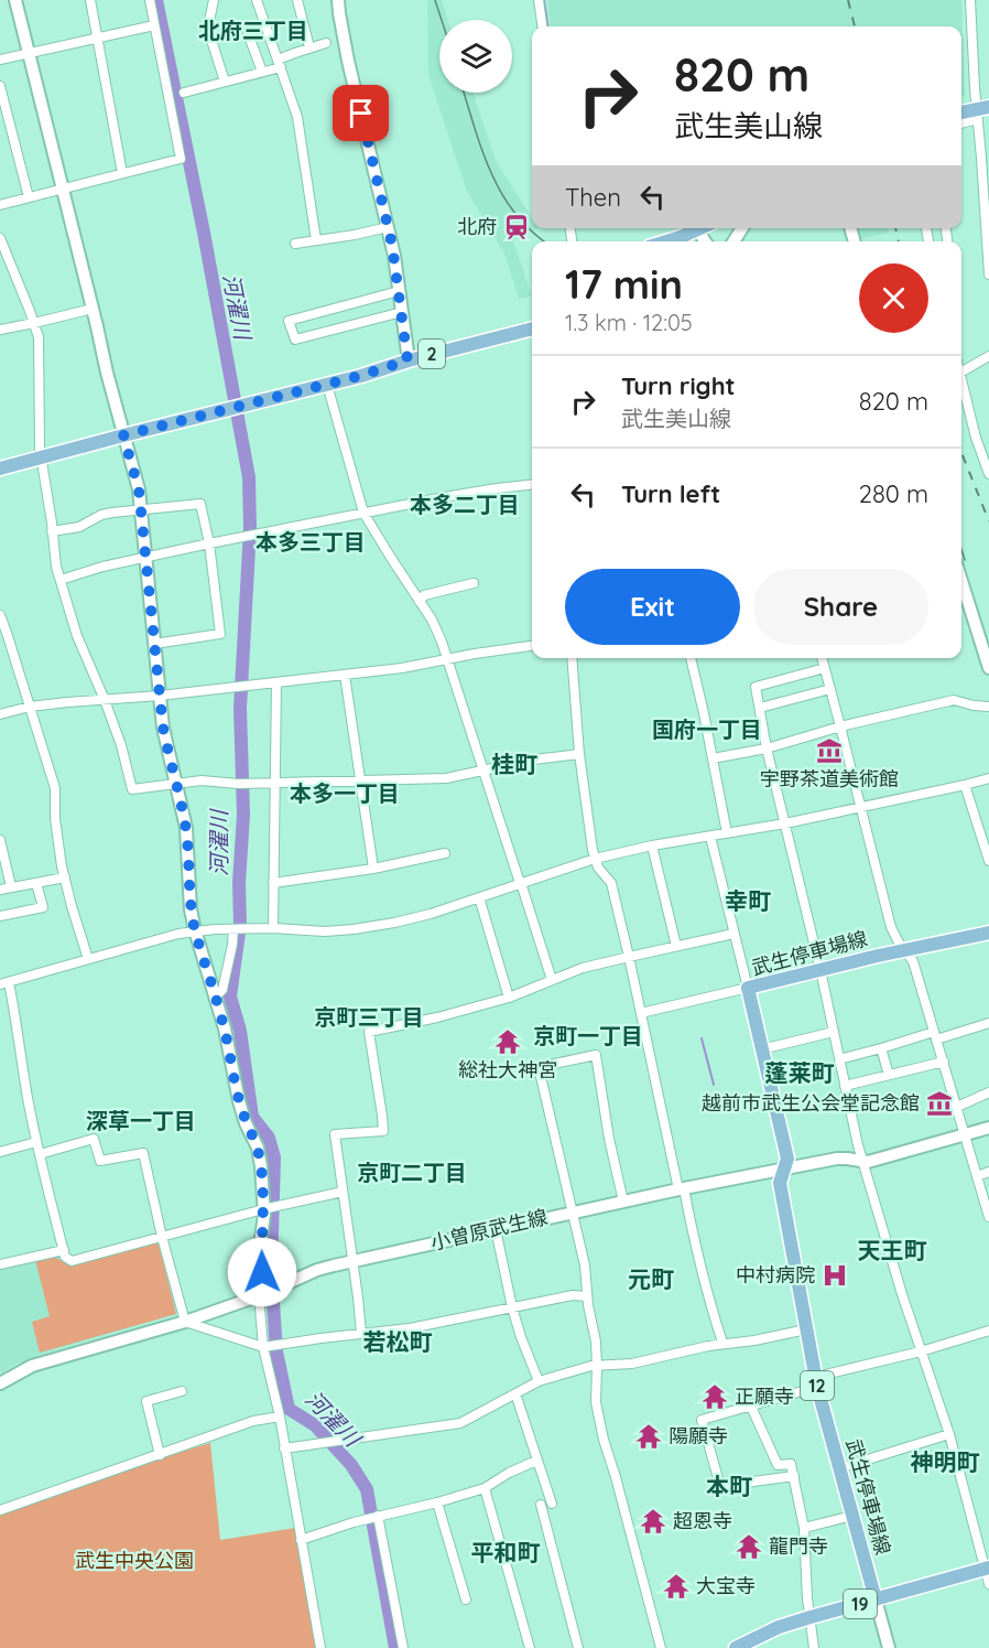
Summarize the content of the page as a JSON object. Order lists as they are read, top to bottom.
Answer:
{
  "streets": {
    "main road": [
      "2",
      "武生停車場線",
      "12",
      "19"
    ],
    "street": ["小曽原武生線"]
  },
  "crossings": [
    ["武生停車場線", "小曽原武生線"],
    ["武生停車場線", "19"]
  ],
  "districts": [
    "北府三丁目",
    "本多二丁目",
    "本多三丁目",
    "国府一丁目",
    "桂町",
    "本多一丁目",
    "幸町",
    "京町三丁目",
    "京町一丁目",
    "蓬莱町",
    "深草一丁目",
    "京町二丁目",
    "天王町",
    "元町",
    "若松町",
    "神明町",
    "本町",
    "平和町"
  ],
  "water": ["河濯川"],
  "parks": ["武生中央公園"],
  "places": {
    "station": ["北府"],
    "museum": ["宇野茶道美術館", "越前市武生公会堂記念館"],
    "temple": [
      "総社大神宮",
      "正願寺",
      "陽願寺",
      "超恩寺",
      "龍門寺",
      "大宝寺"
    ],
    "hospital": ["中村病院"]
  },
  "page": {
    "turn": ["820 m", "武生美山線"],
    "then": "Then",
    "heading": ["17 min", "1.3 km · 12:05"],
    "list": [
      {
        "name": "Turn right",
        "note": "武生美山線",
        "value": "820 m"
      },
      {
        "name": "Turn left",
        "value": "280 m"
      }
    ],
    "buttons": ["Exit", "Share"]
  }
}
